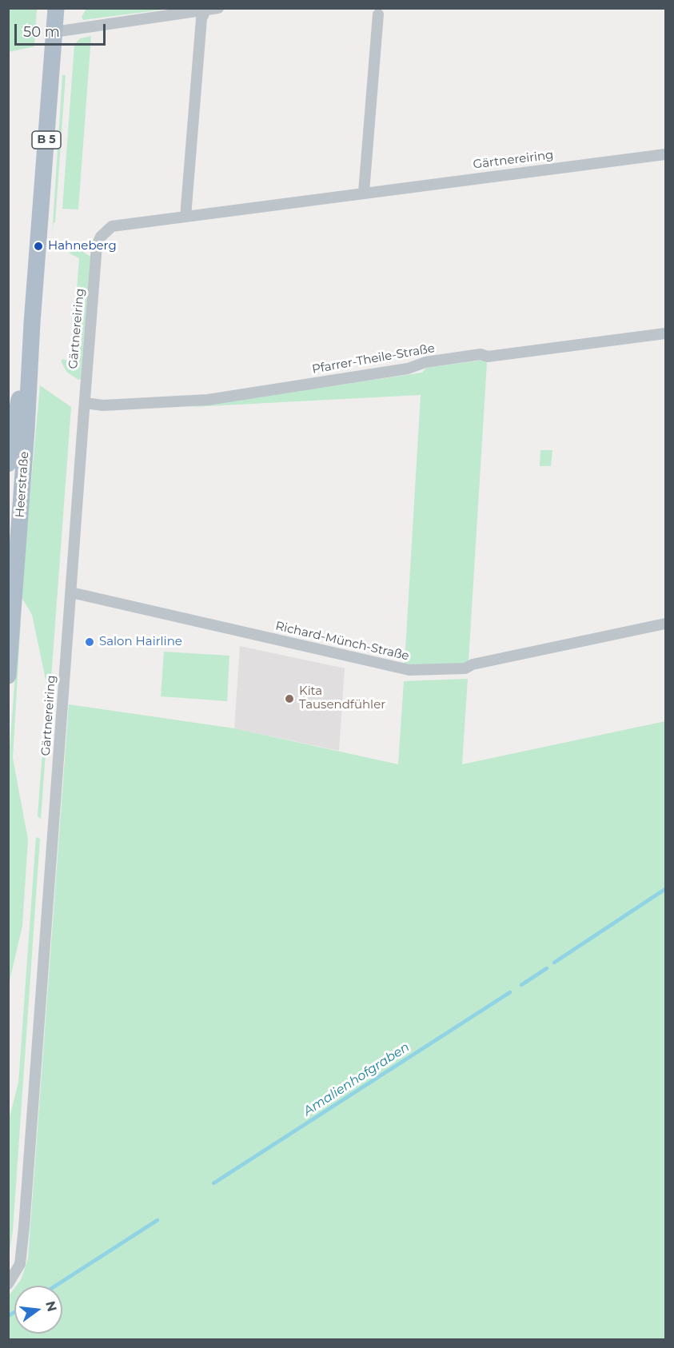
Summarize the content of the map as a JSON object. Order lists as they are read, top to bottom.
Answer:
{
  "streets": {
    "main road": ["B 5", "Heerstraße"],
    "street": ["Gärtnereiring", "Pfarrer-Theile-Straße", "Richard-Münch-Straße"]
  },
  "crossings": [
    ["Gärtnereiring", "Pfarrer-Theile-Straße"],
    ["Gärtnereiring", "Richard-Münch-Straße"]
  ],
  "water": ["Amalienhofgraben"],
  "places": ["Hahneberg", "Salon Hairline", "Kita Tausendfühler"],
  "scale_bar": "50 m",
  "north": "right"
}
